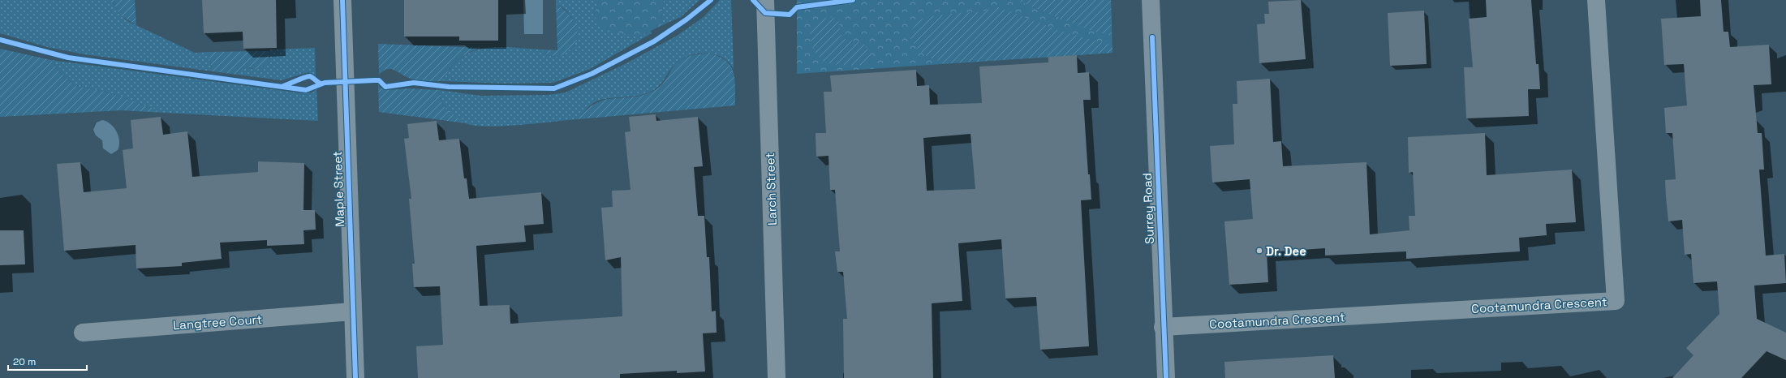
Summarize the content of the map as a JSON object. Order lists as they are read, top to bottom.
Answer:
{
  "streets": {
    "main road": ["Surrey Road"],
    "street": [
      "Maple Street",
      "Larch Street",
      "Cootamundra Crescent",
      "Langtree Court"
    ]
  },
  "crossings": [
    ["Maple Street", "Langtree Court"],
    ["Surrey Road", "Cootamundra Crescent"]
  ],
  "places": ["Dr. Dee"],
  "scale_bar": "20 m"
}
